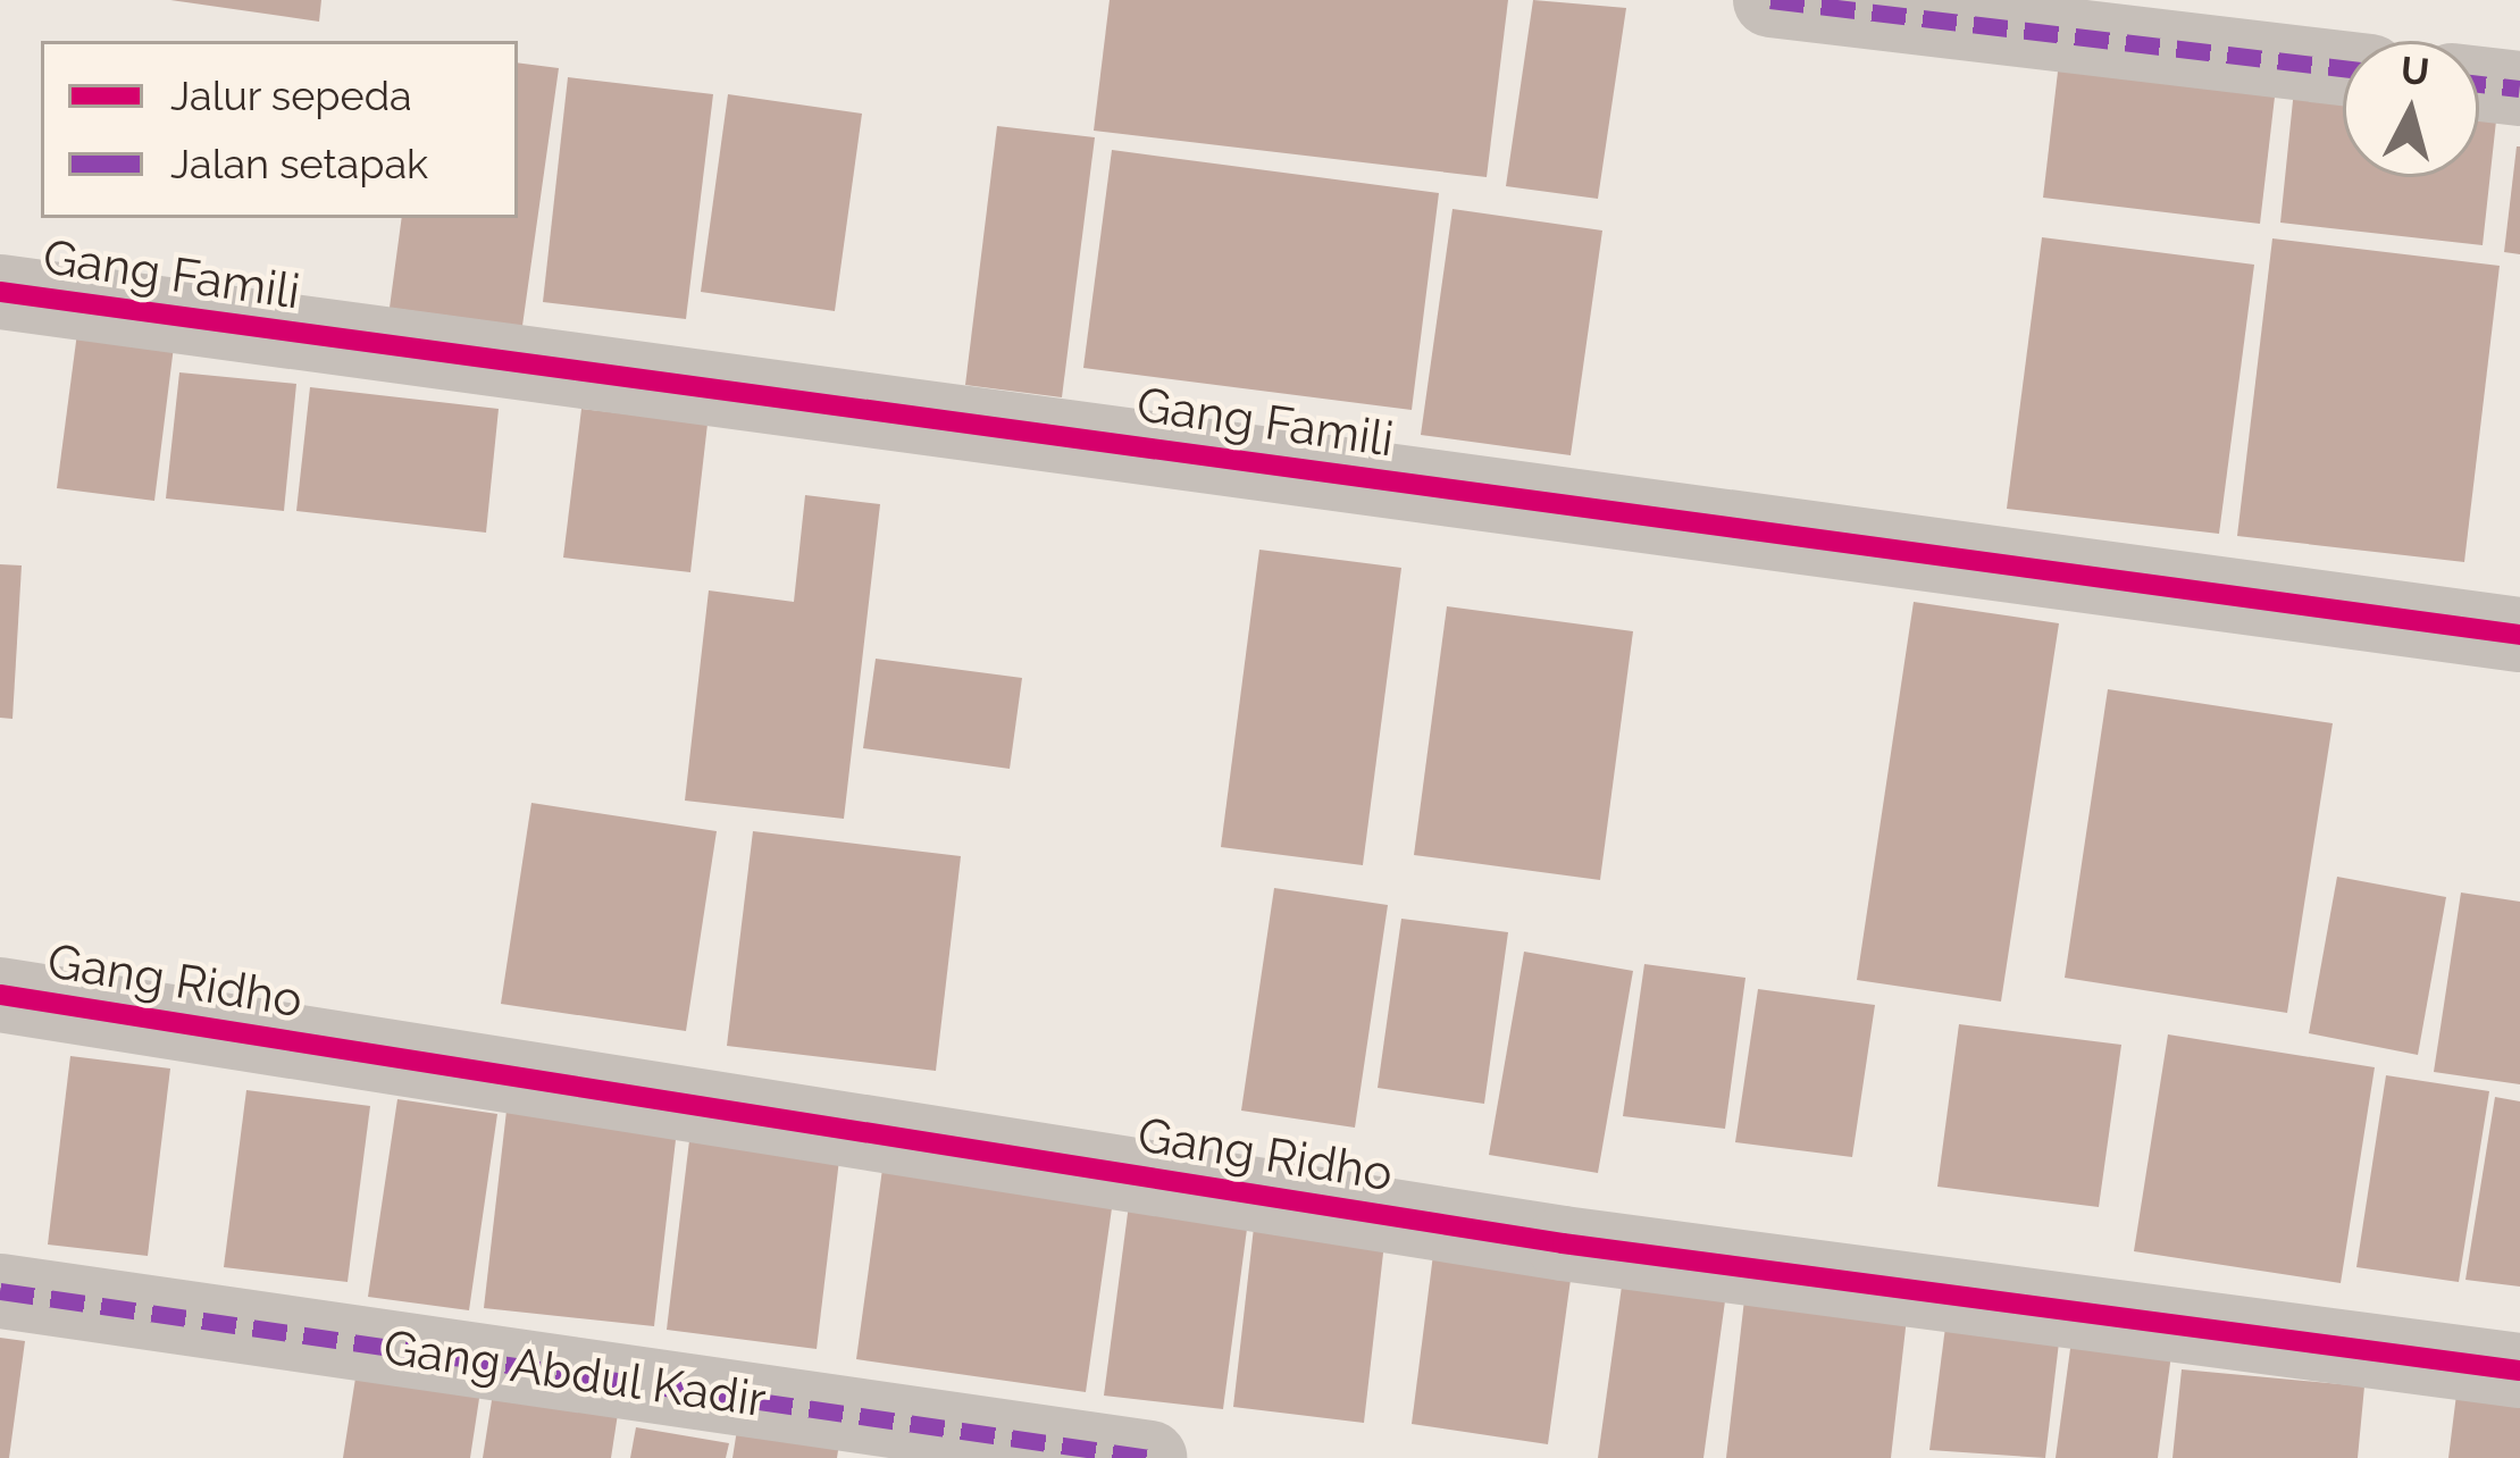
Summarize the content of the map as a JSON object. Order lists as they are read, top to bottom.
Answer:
{
  "streets": {
    "street": ["Gang Famili", "Gang Ridho", "Gang Abdul Kadir"]
  },
  "legend": ["Jalur sepeda", "Jalan setapak"],
  "north": "top"
}
